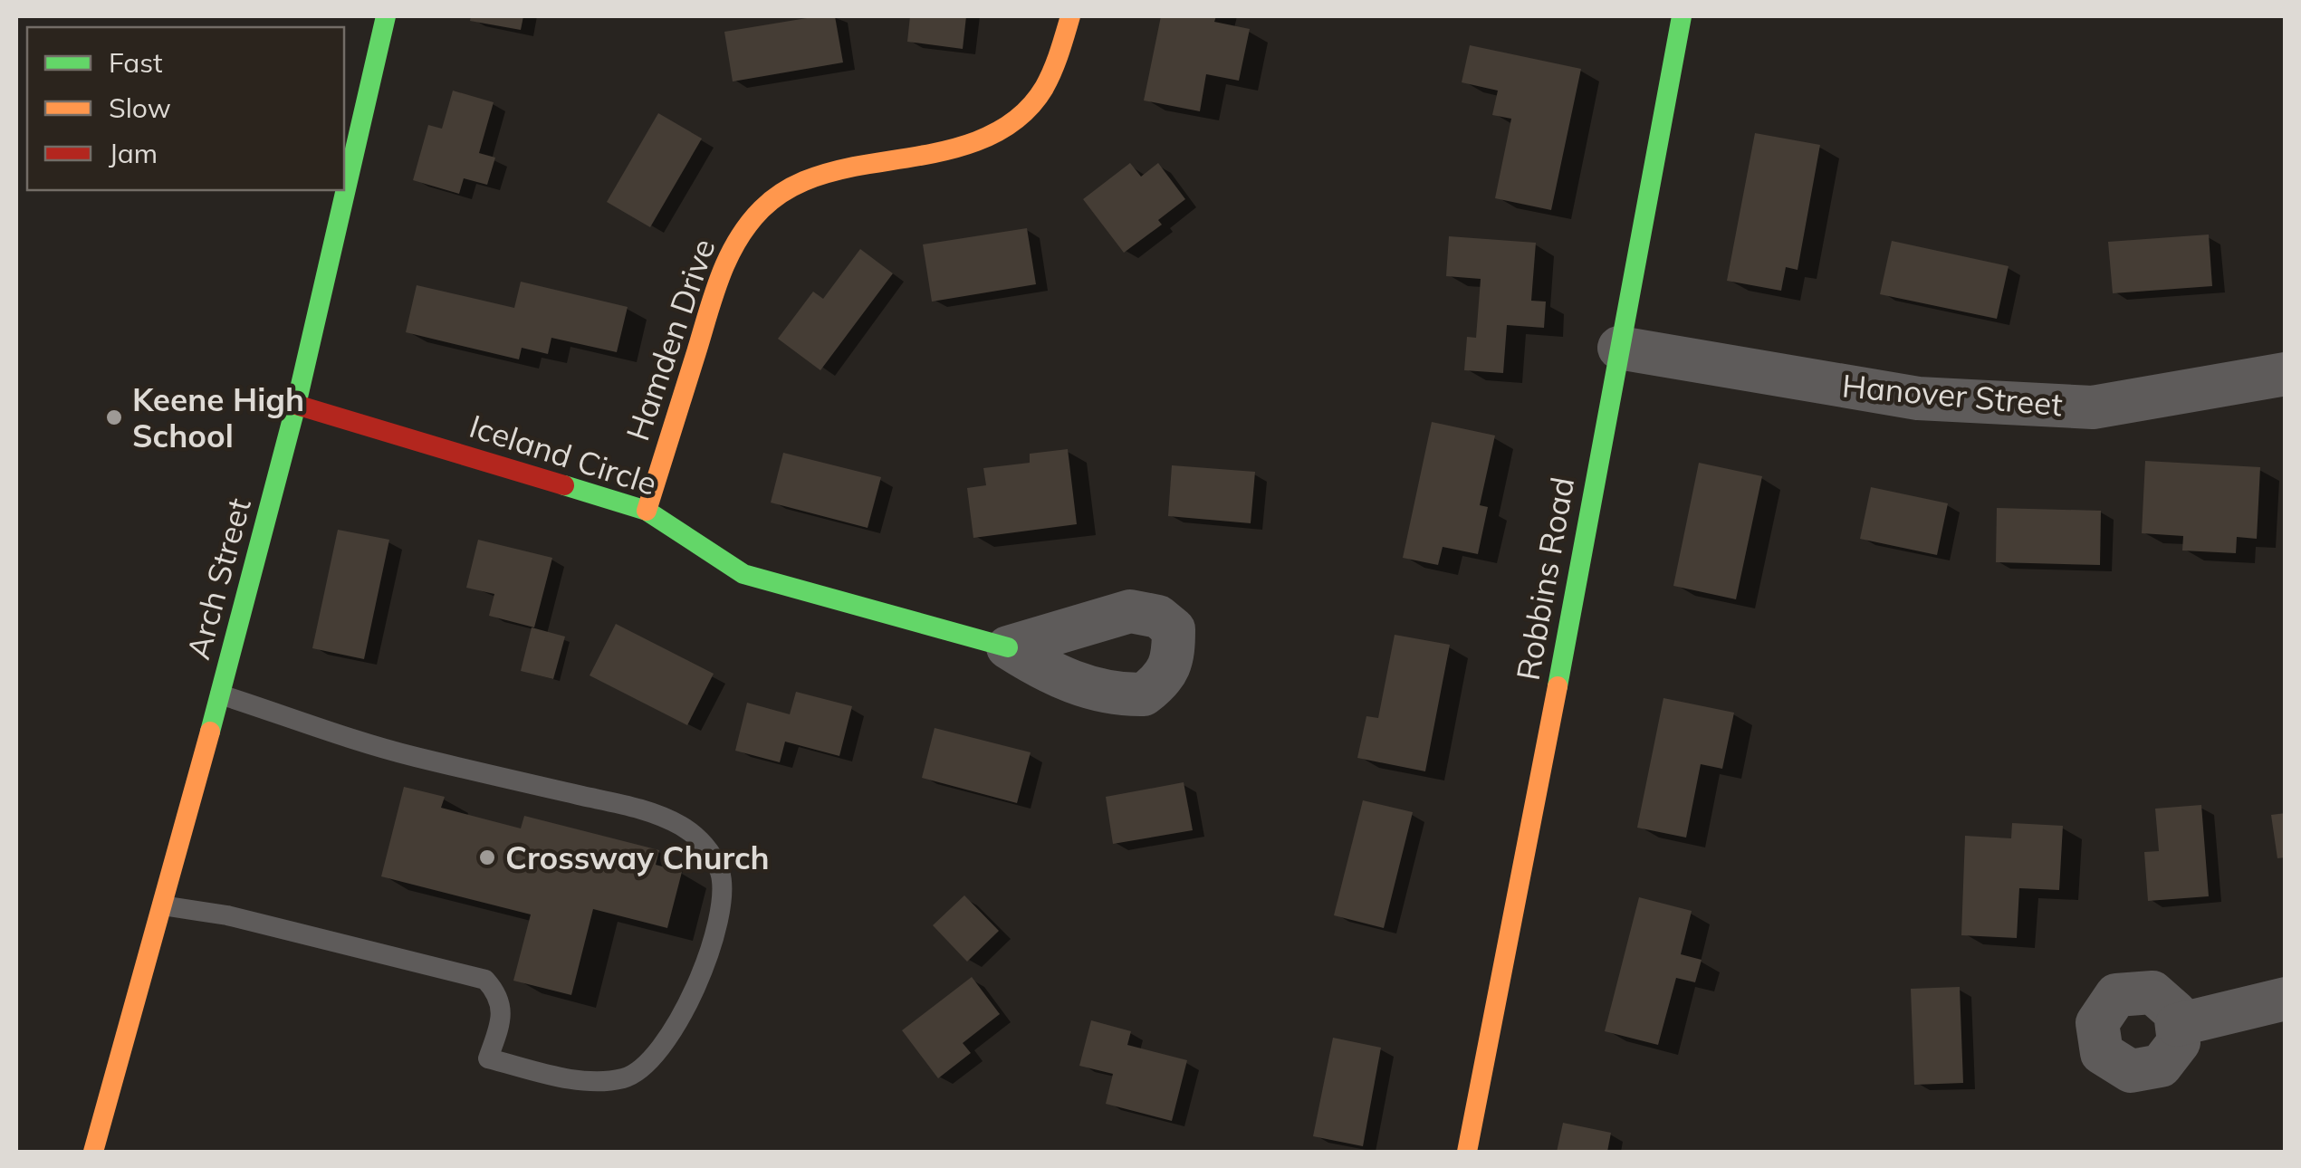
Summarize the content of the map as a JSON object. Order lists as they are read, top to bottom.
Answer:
{
  "streets": {
    "street": [
      "Hamden Drive",
      "Hanover Street",
      "Iceland Circle",
      "Arch Street",
      "Robbins Road"
    ]
  },
  "crossings": [
    ["Hamden Drive", "Iceland Circle"],
    ["Hanover Street", "Robbins Road"],
    ["Iceland Circle", "Arch Street"]
  ],
  "places": ["Keene High School", "Crossway Church"],
  "legend": ["Fast", "Slow", "Jam"]
}
